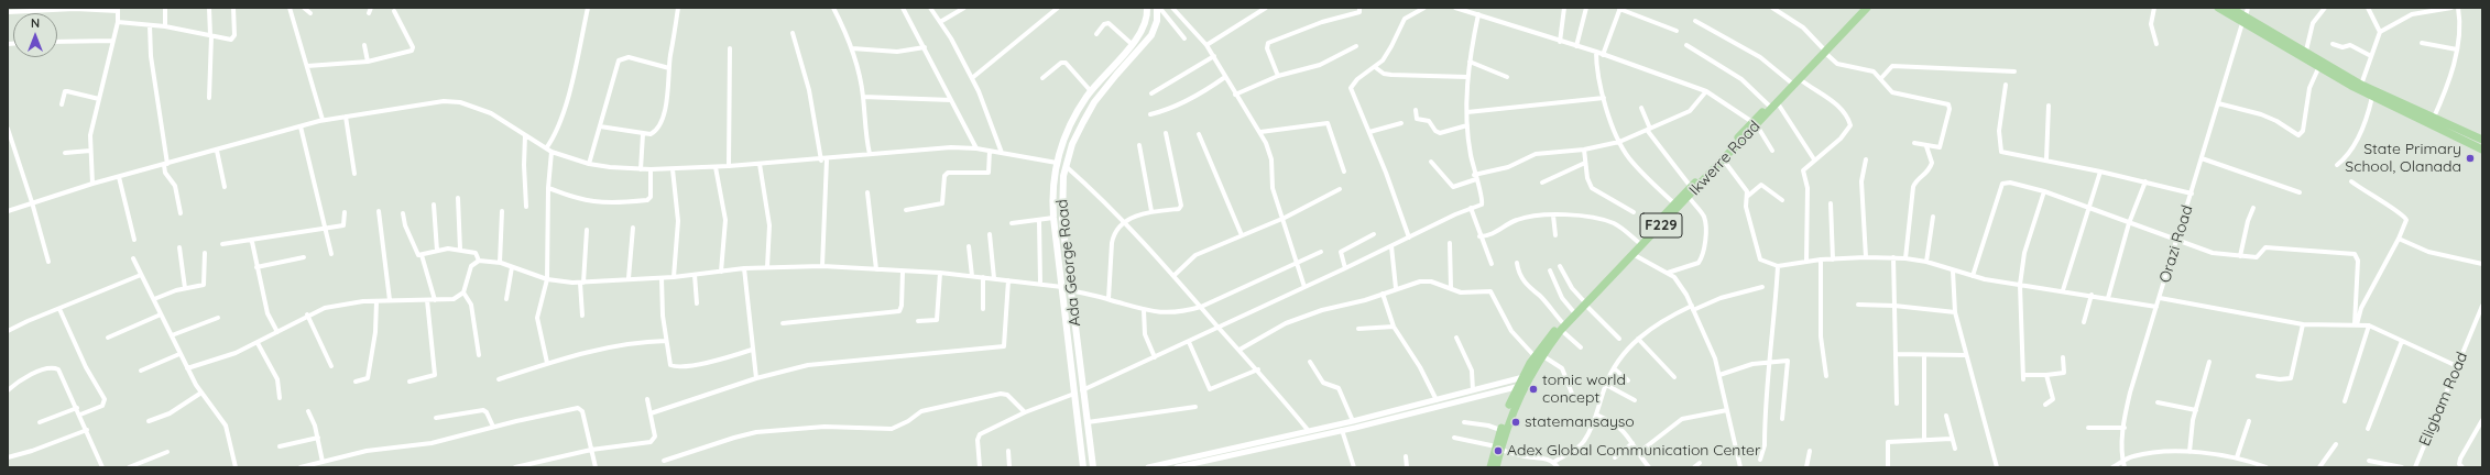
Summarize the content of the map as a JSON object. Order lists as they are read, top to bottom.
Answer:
{
  "streets": {
    "main road": ["Ikwerre Road", "F229", "Ada George Road"],
    "street": ["Orazi Road", "Eligbam Road"]
  },
  "places": [
    "State Primary School, Olanada",
    "tomic world concept",
    "statemansayso",
    "Adex Global Communication Center"
  ],
  "north": "top"
}
